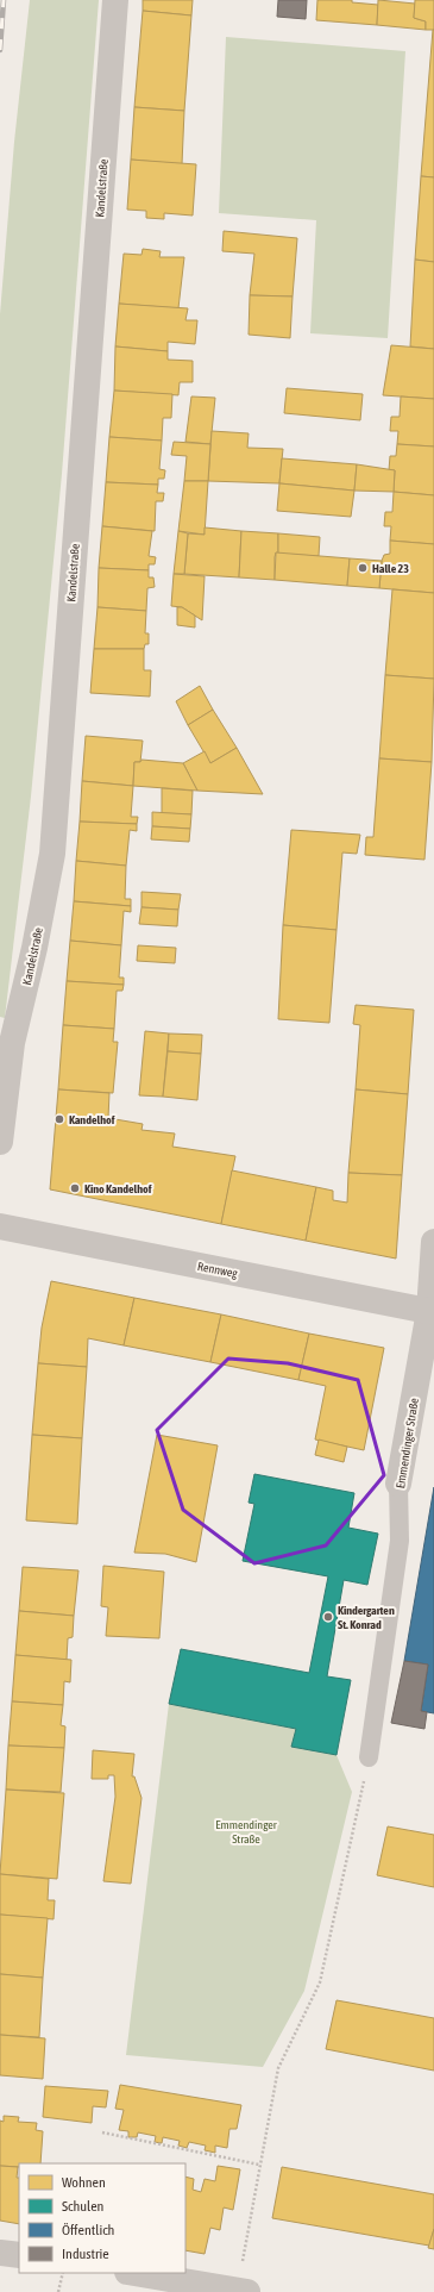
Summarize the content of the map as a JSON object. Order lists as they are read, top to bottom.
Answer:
{
  "streets": {
    "street": ["Kandelstraße", "Rennweg", "Emmendinger Straße"]
  },
  "crossings": [
    ["Rennweg", "Emmendinger Straße"]
  ],
  "parks": ["Emmendinger Straße"],
  "places": [
    "Halle 23",
    "Kandelhof",
    "Kino Kandelhof",
    "Kindergarten St. Konrad"
  ],
  "legend": [
    "Wohnen",
    "Schulen",
    "Öffentlich",
    "Industrie"
  ]
}
